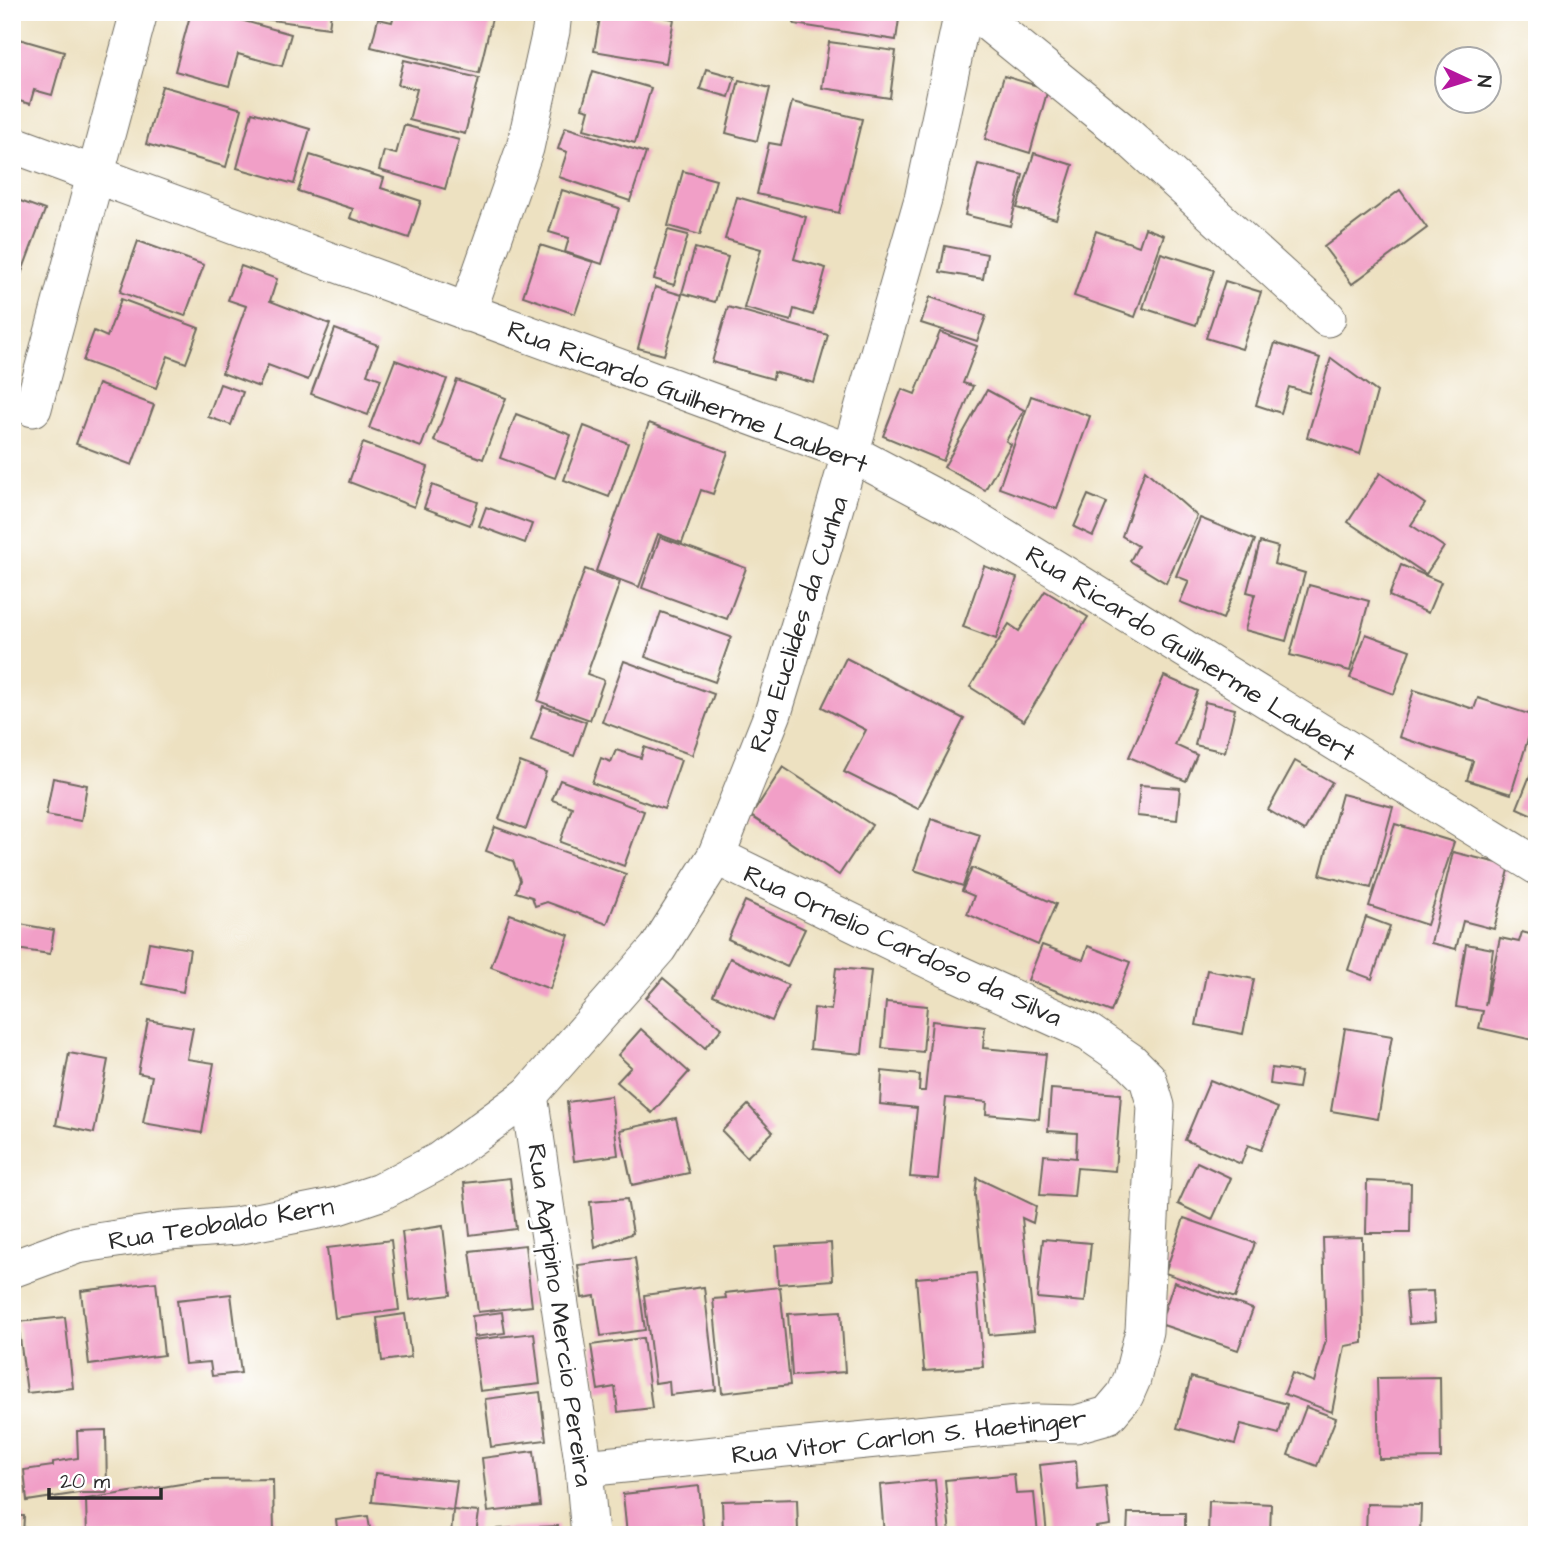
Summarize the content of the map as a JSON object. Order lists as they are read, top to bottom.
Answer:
{
  "streets": {
    "street": [
      "Rua Ricardo Guilherme Laubert",
      "Rua Euclides da Cunha",
      "Rua Ornelio Cardoso da Silva",
      "Rua Teobaldo Kern",
      "Rua Agripino Mercio Pereira",
      "Rua Vitor Carlon S. Haetinger"
    ]
  },
  "crossings": [
    ["Rua Ricardo Guilherme Laubert", "Rua Euclides da Cunha"],
    ["Rua Euclides da Cunha", "Rua Ornelio Cardoso da Silva"],
    ["Rua Euclides da Cunha", "Rua Teobaldo Kern"],
    ["Rua Euclides da Cunha", "Rua Agripino Mercio Pereira"],
    ["Rua Ornelio Cardoso da Silva", "Rua Vitor Carlon S. Haetinger"],
    ["Rua Teobaldo Kern", "Rua Agripino Mercio Pereira"],
    ["Rua Agripino Mercio Pereira", "Rua Vitor Carlon S. Haetinger"]
  ],
  "scale_bar": "20 m",
  "north": "right"
}
